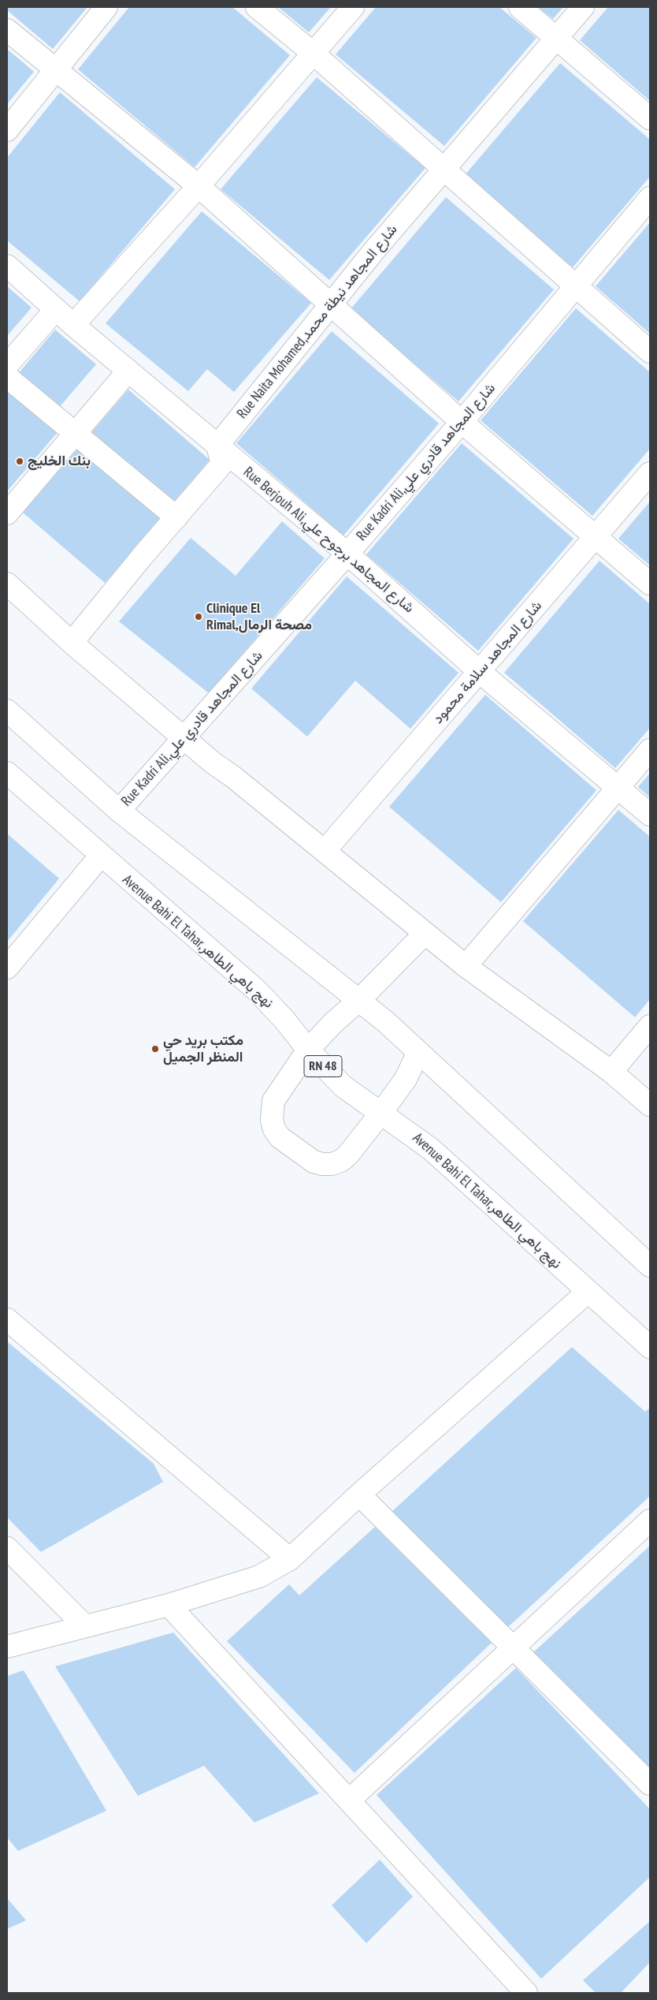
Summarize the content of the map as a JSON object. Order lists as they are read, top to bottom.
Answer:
{
  "streets": {
    "street": [
      "Rue Naita Mohamed,شارع المجاهد نيطة محمد",
      "Rue Kadri Ali,شارع المجاهد قادري علي",
      "Rue Berjouh Ali,شارع المجاهد برجوح علي",
      "شارع المجاهد سلامة محمود",
      "Avenue Bahi El Tahar,نهج باهي الطاهر",
      "RN 48"
    ]
  },
  "crossings": [
    ["Rue Naita Mohamed,شارع المجاهد نيطة محمد", "Rue Berjouh Ali,شارع المجاهد برجوح علي"],
    ["Rue Kadri Ali,شارع المجاهد قادري علي", "Rue Berjouh Ali,شارع المجاهد برجوح علي"],
    ["Rue Berjouh Ali,شارع المجاهد برجوح علي", "شارع المجاهد سلامة محمود"]
  ],
  "places": ["بنك الخليج", "Clinique El Rimal,مصحة الرمال", "مكتب بريد حي المنظر الجميل"]
}
